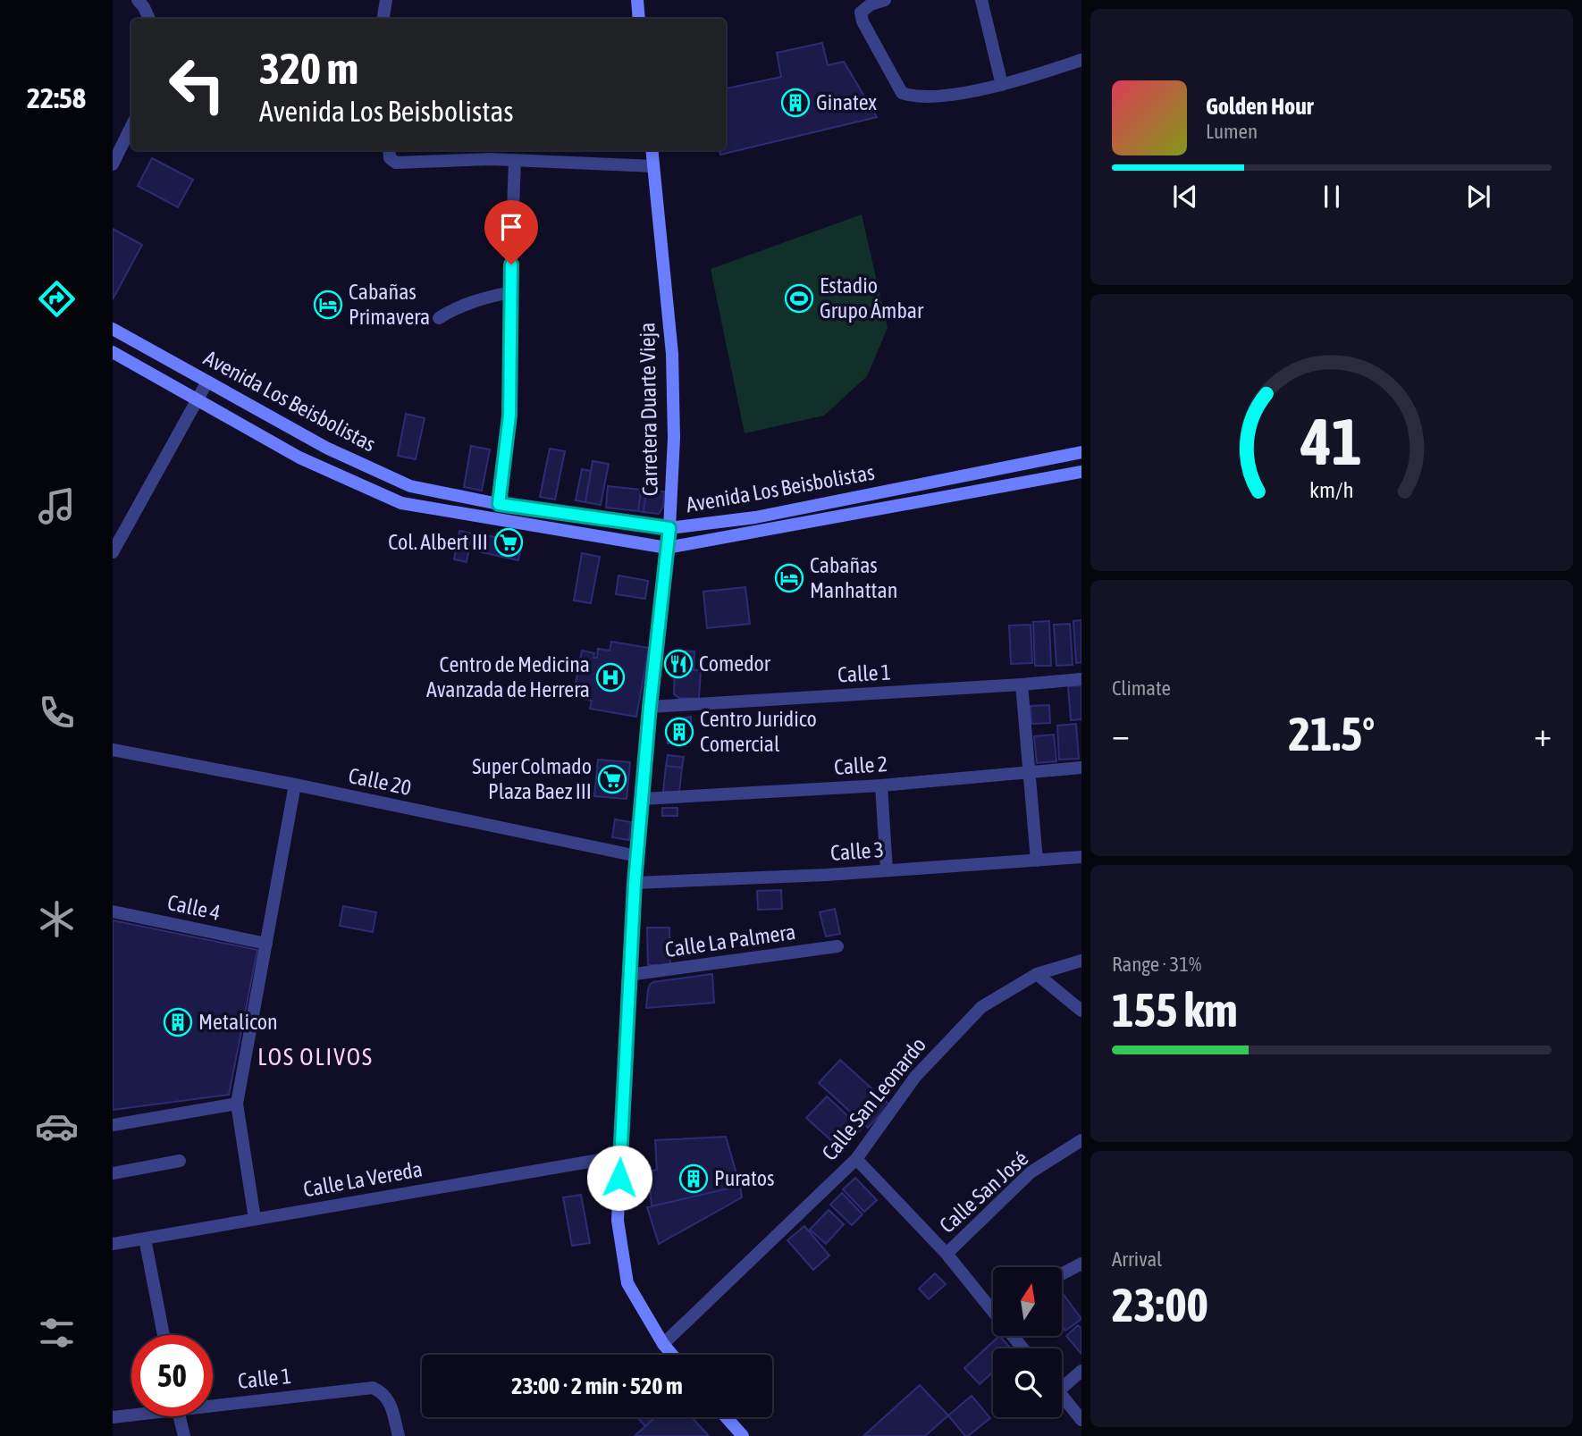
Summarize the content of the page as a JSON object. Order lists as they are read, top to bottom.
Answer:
{
  "streets": {
    "main road": ["Avenida Los Beisbolistas", "Carretera Duarte Vieja"],
    "street": [
      "Calle 1",
      "Calle 2",
      "Calle 20",
      "Calle 3",
      "Calle 4",
      "Calle La Palmera",
      "Calle San Leonardo",
      "Calle La Vereda",
      "Calle San José"
    ]
  },
  "crossings": [
    ["Avenida Los Beisbolistas", "Carretera Duarte Vieja"],
    ["Carretera Duarte Vieja", "Calle 1"],
    ["Carretera Duarte Vieja", "Calle 2"],
    ["Carretera Duarte Vieja", "Calle 20"],
    ["Carretera Duarte Vieja", "Calle 3"],
    ["Carretera Duarte Vieja", "Calle La Palmera"],
    ["Carretera Duarte Vieja", "Calle San Leonardo"],
    ["Carretera Duarte Vieja", "Calle La Vereda"]
  ],
  "districts": ["LOS OLIVOS"],
  "places": {
    "building": [
      "Ginatex",
      "Centro Juridico Comercial",
      "Metalicon",
      "Puratos"
    ],
    "sports": ["Estadio Grupo Ámbar"],
    "hotel": ["Cabañas Primavera", "Cabañas Manhattan"],
    "supermarket": ["Col. Albert III", "Super Colmado Plaza Baez III"],
    "restaurant": ["Comedor"],
    "hospital": ["Centro de Medicina Avanzada de Herrera"]
  },
  "north": "top",
  "page": {
    "tabs": "22:58",
    "turn": ["320 m", "Avenida Los Beisbolistas"],
    "song": ["Golden Hour", "Lumen"],
    "tile": [
      "Climate",
      ["Range · 31%", "155 km"],
      ["Arrival", "23:00"]
    ],
    "heat": ["−", "21.5°", "+"],
    "limit": "50",
    "trip": "23:00 · 2 min · 520 m",
    "gauge": ["41", "km/h"]
  }
}
